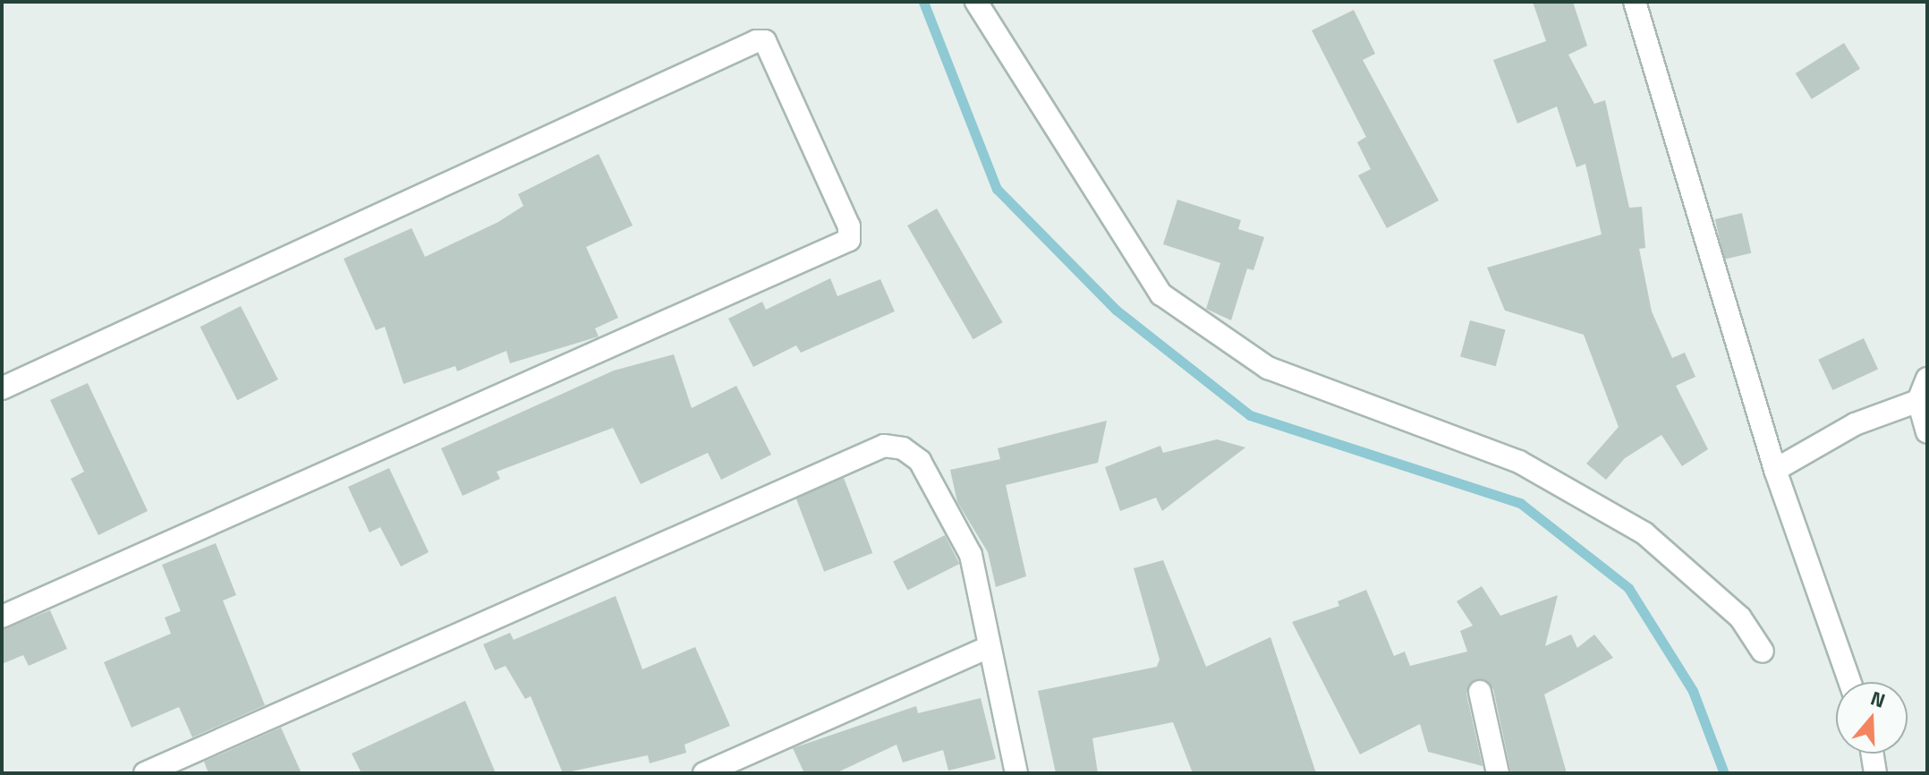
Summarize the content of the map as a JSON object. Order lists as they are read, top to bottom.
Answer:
{
  "north": "top"
}
